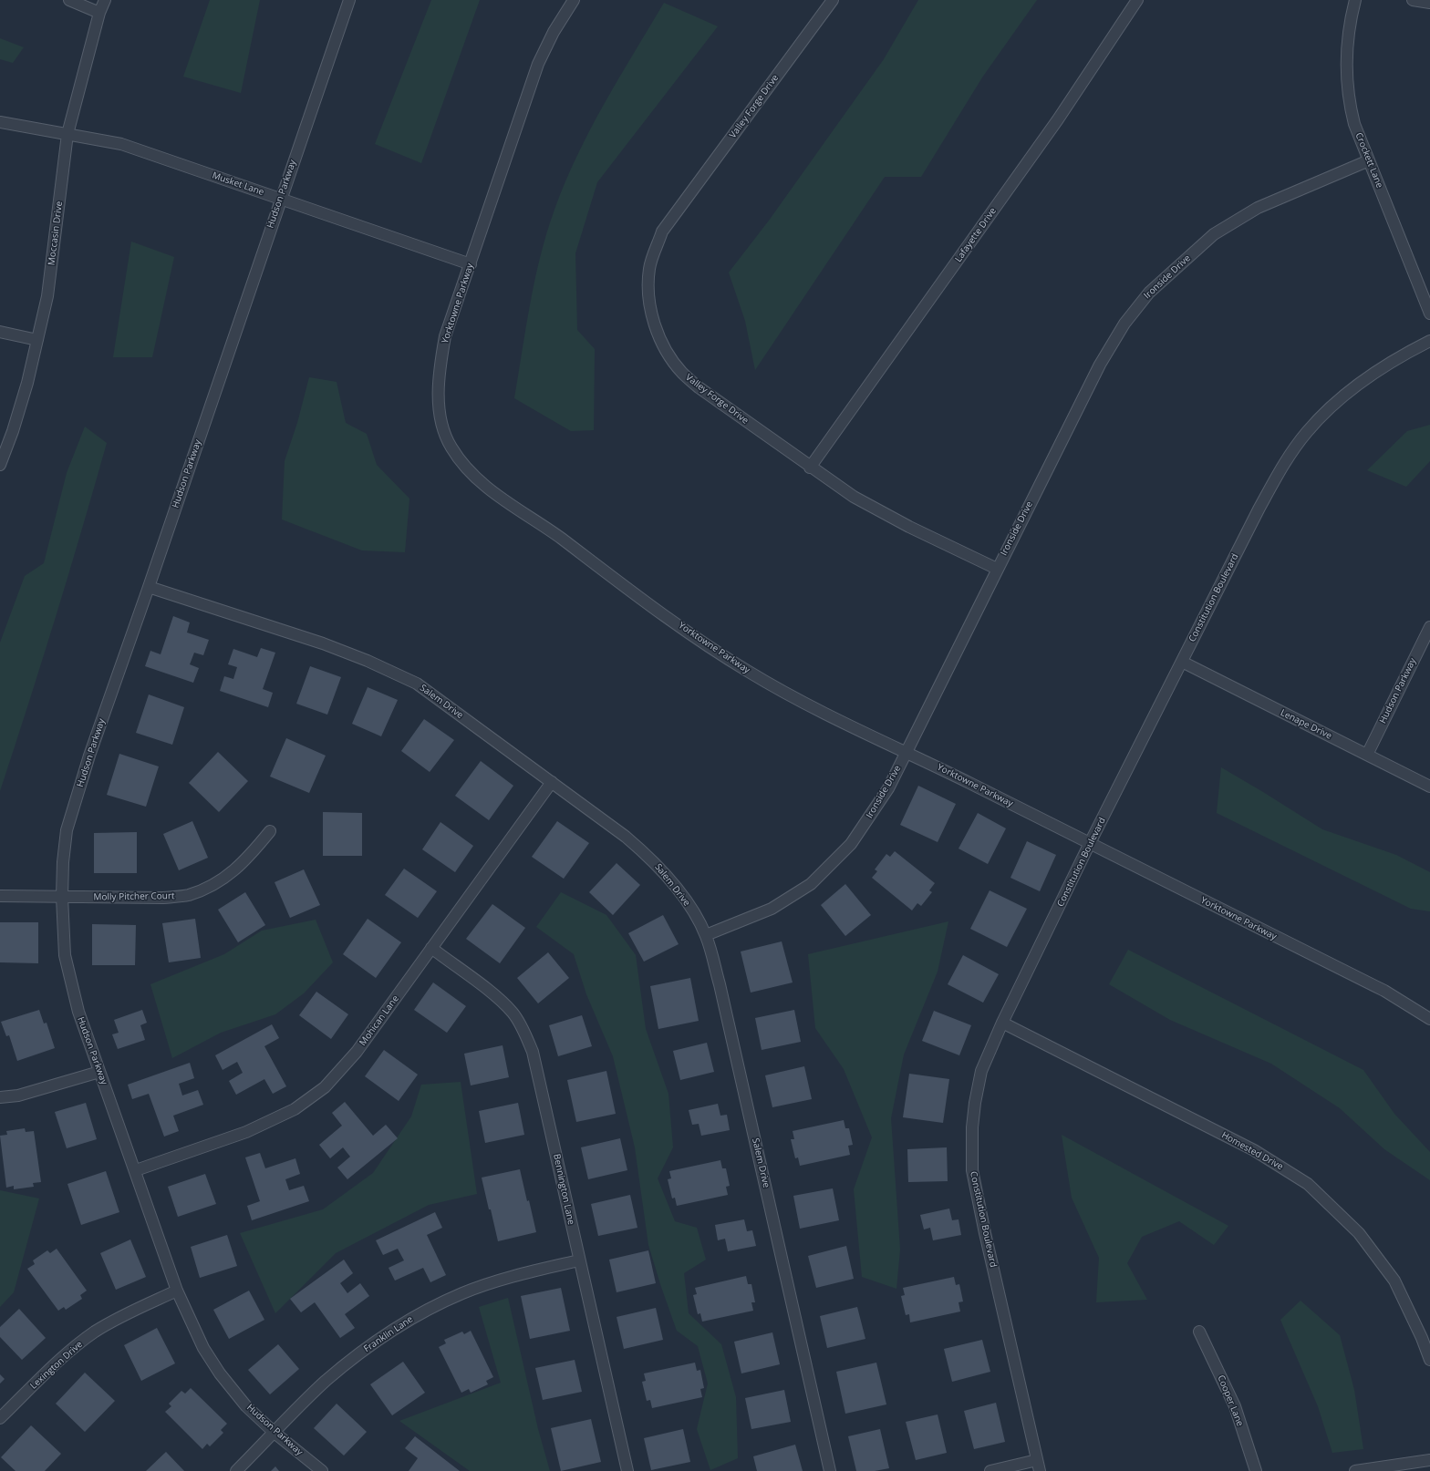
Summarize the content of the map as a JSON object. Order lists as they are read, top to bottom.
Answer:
{
  "streets": {
    "street": [
      "Valley Forge Drive",
      "Crockett Lane",
      "Musket Lane",
      "Hudson Parkway",
      "Moccasin Drive",
      "Lafayette Drive",
      "Ironside Drive",
      "Yorktowne Parkway",
      "Constitution Boulevard",
      "Salem Drive",
      "Lenape Drive",
      "Molly Pitcher Court",
      "Mohican Lane",
      "Homested Drive",
      "Bennington Lane",
      "Franklin Lane",
      "Lexington Drive",
      "Cooper Lane"
    ]
  },
  "crossings": [
    ["Valley Forge Drive", "Lafayette Drive"],
    ["Valley Forge Drive", "Ironside Drive"],
    ["Crockett Lane", "Ironside Drive"],
    ["Musket Lane", "Hudson Parkway"],
    ["Musket Lane", "Moccasin Drive"],
    ["Musket Lane", "Yorktowne Parkway"],
    ["Hudson Parkway", "Salem Drive"],
    ["Hudson Parkway", "Lenape Drive"],
    ["Hudson Parkway", "Molly Pitcher Court"],
    ["Hudson Parkway", "Mohican Lane"],
    ["Hudson Parkway", "Franklin Lane"],
    ["Hudson Parkway", "Lexington Drive"],
    ["Ironside Drive", "Yorktowne Parkway"],
    ["Ironside Drive", "Salem Drive"],
    ["Yorktowne Parkway", "Constitution Boulevard"],
    ["Constitution Boulevard", "Lenape Drive"],
    ["Constitution Boulevard", "Homested Drive"],
    ["Salem Drive", "Mohican Lane"],
    ["Mohican Lane", "Bennington Lane"],
    ["Bennington Lane", "Franklin Lane"]
  ]
}
